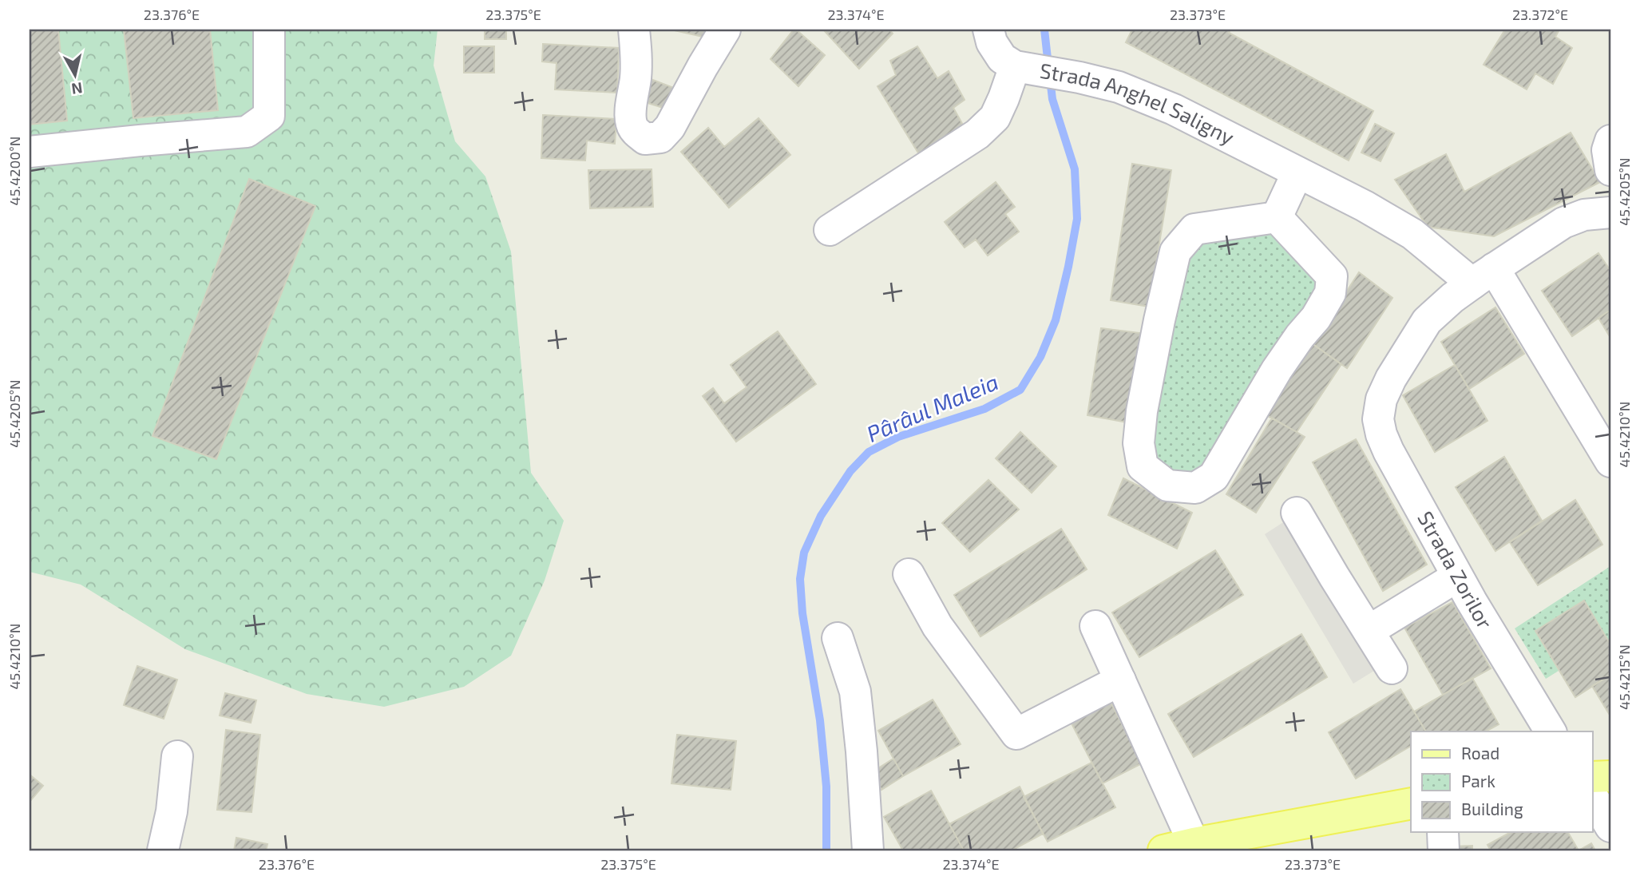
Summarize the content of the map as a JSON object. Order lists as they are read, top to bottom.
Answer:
{
  "streets": {
    "street": ["Strada Anghel Saligny", "Strada Zorilor"]
  },
  "crossings": [
    ["Strada Anghel Saligny", "Strada Zorilor"]
  ],
  "water": ["Pârâul Maleia"],
  "legend": ["Road", "Park", "Building"],
  "north": "bottom",
  "coordinates": [
    "23.376°E",
    "23.375°E",
    "23.374°E",
    "23.373°E",
    "23.372°E",
    "45.4200°N",
    "45.4205°N",
    "45.4210°N",
    "45.4215°N"
  ]
}
